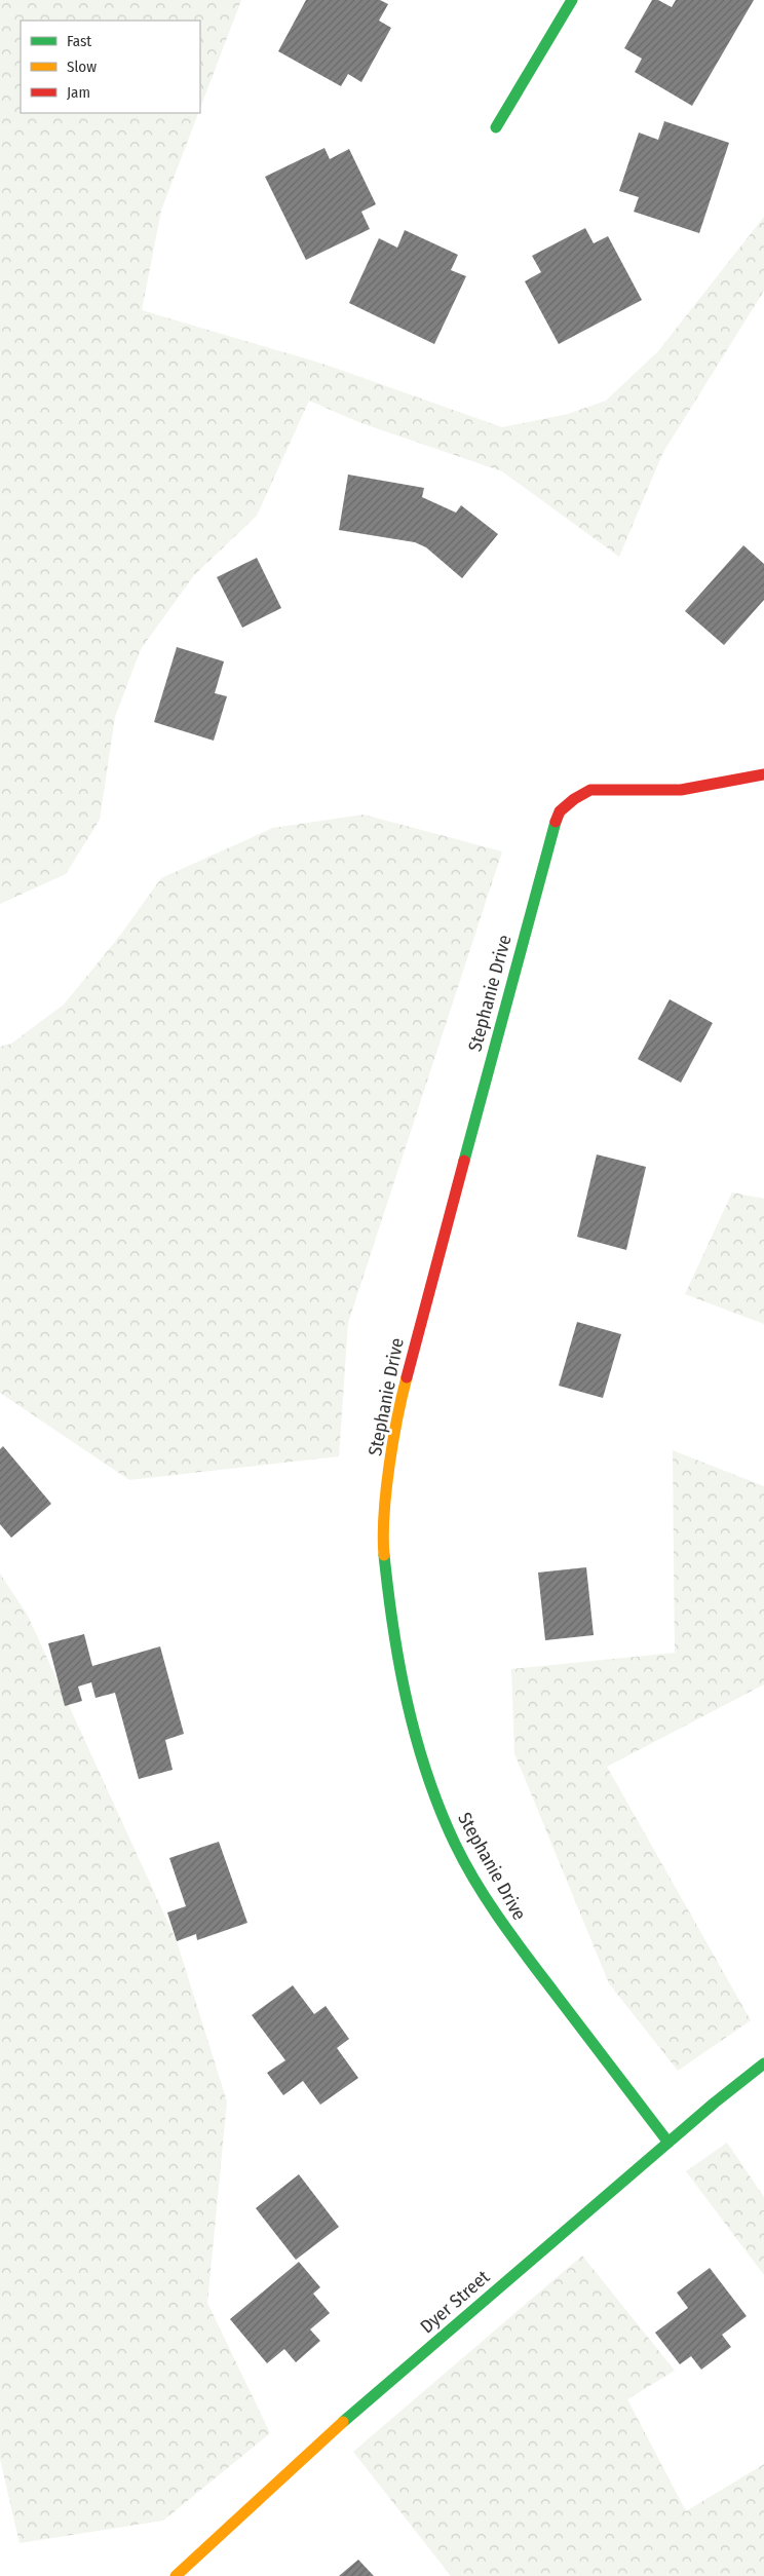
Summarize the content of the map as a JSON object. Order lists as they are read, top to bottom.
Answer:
{
  "streets": {
    "street": ["Stephanie Drive", "Dyer Street"]
  },
  "crossings": [
    ["Stephanie Drive", "Dyer Street"]
  ],
  "legend": ["Fast", "Slow", "Jam"]
}
